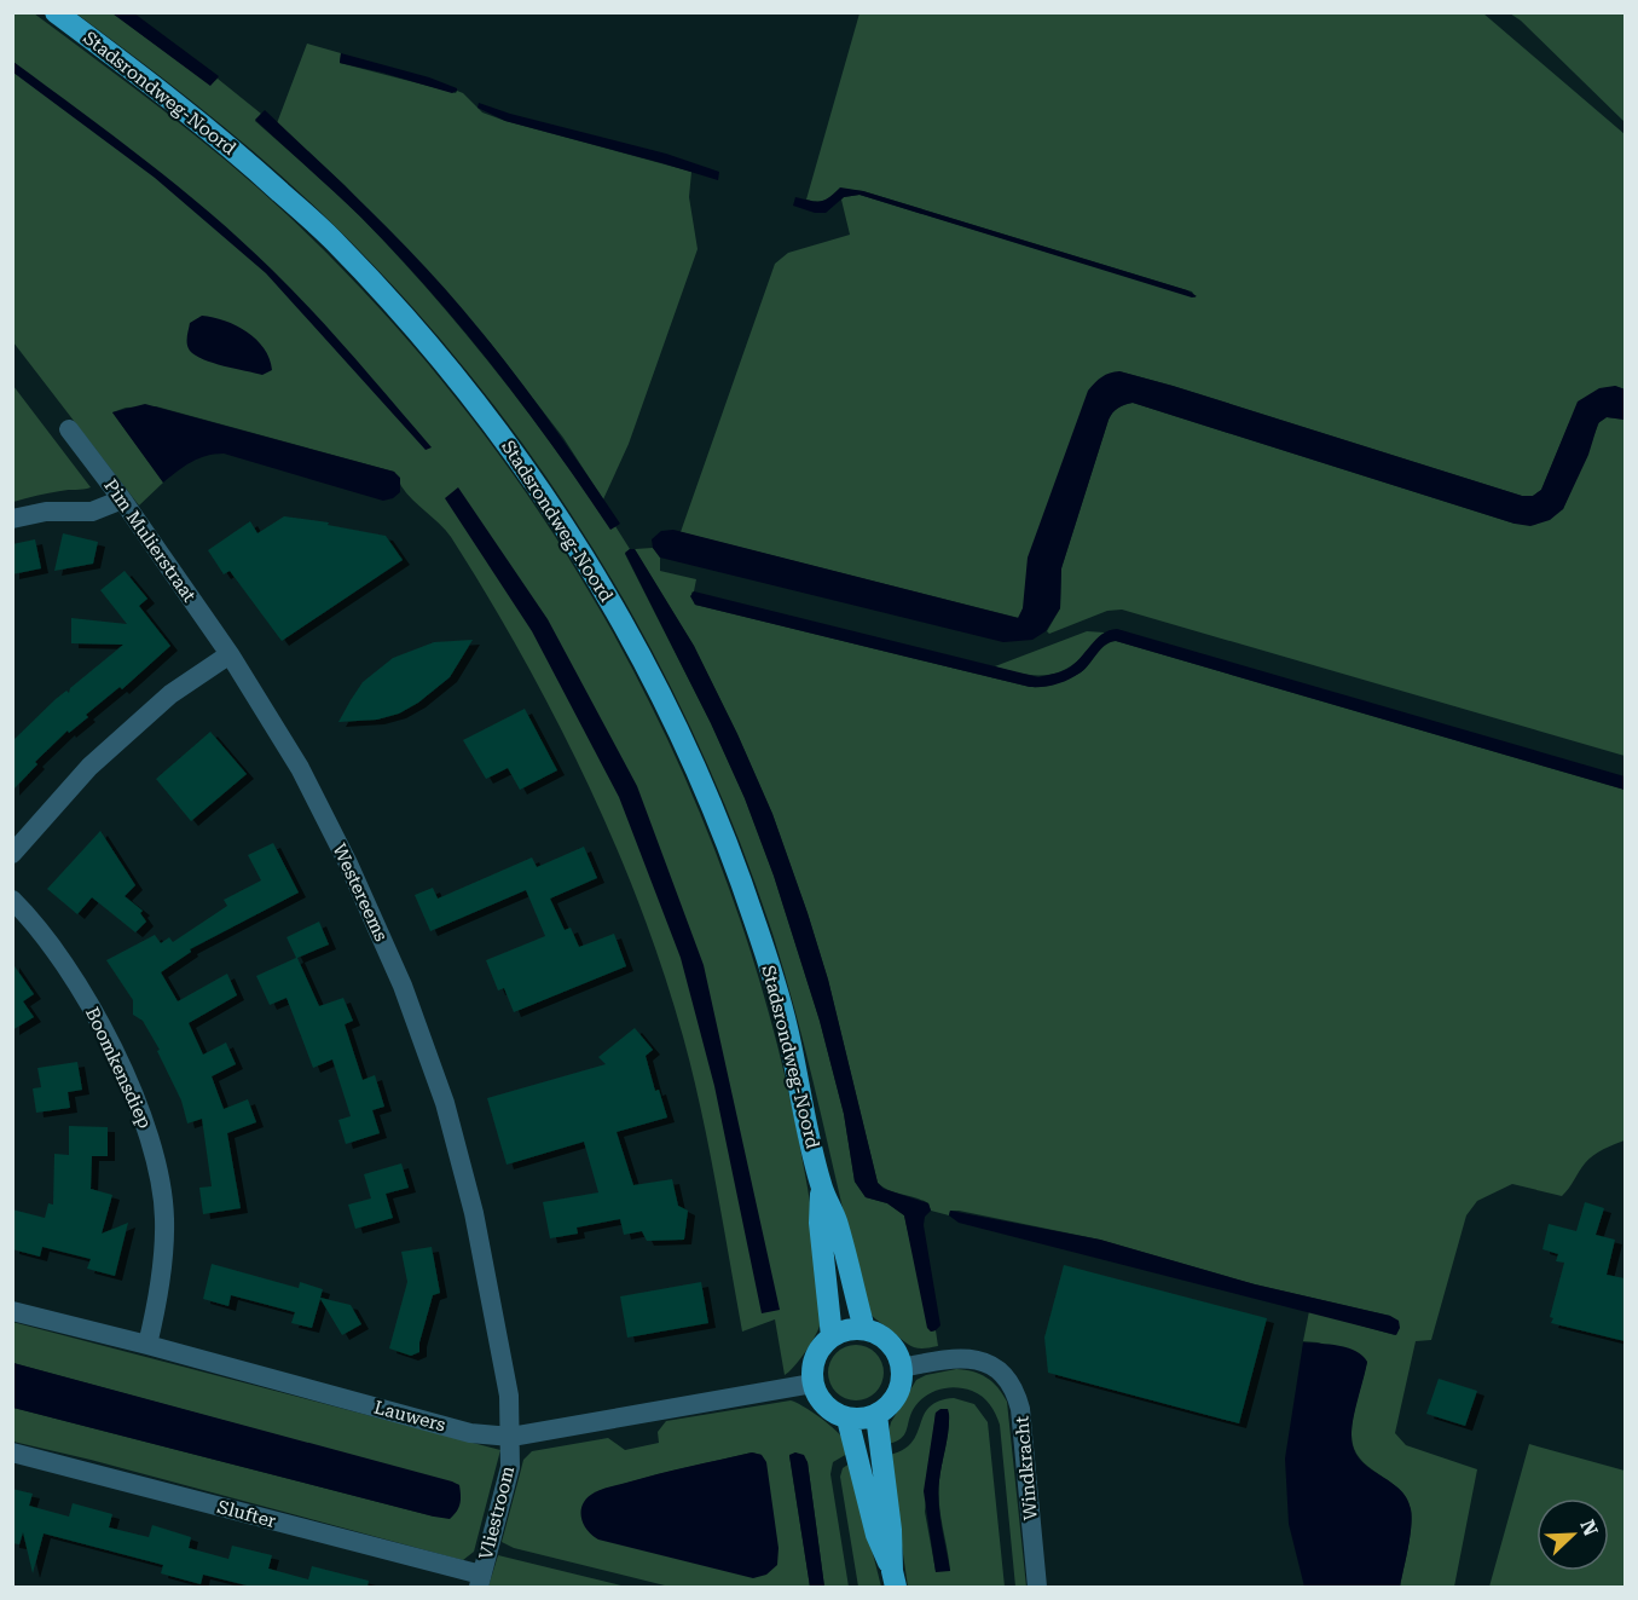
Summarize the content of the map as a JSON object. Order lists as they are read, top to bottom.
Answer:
{
  "streets": {
    "main road": ["Stadsrondweg-Noord"],
    "street": [
      "Pim Mulierstraat",
      "Westereems",
      "Boomkensdiep",
      "Lauwers",
      "Windkracht",
      "Vliestroom",
      "Slufter"
    ]
  },
  "crossings": [
    ["Stadsrondweg-Noord", "Lauwers"],
    ["Stadsrondweg-Noord", "Windkracht"],
    ["Pim Mulierstraat", "Westereems"],
    ["Westereems", "Lauwers"],
    ["Westereems", "Vliestroom"],
    ["Boomkensdiep", "Lauwers"],
    ["Lauwers", "Windkracht"],
    ["Lauwers", "Vliestroom"],
    ["Vliestroom", "Slufter"]
  ],
  "north": "top right"
}
